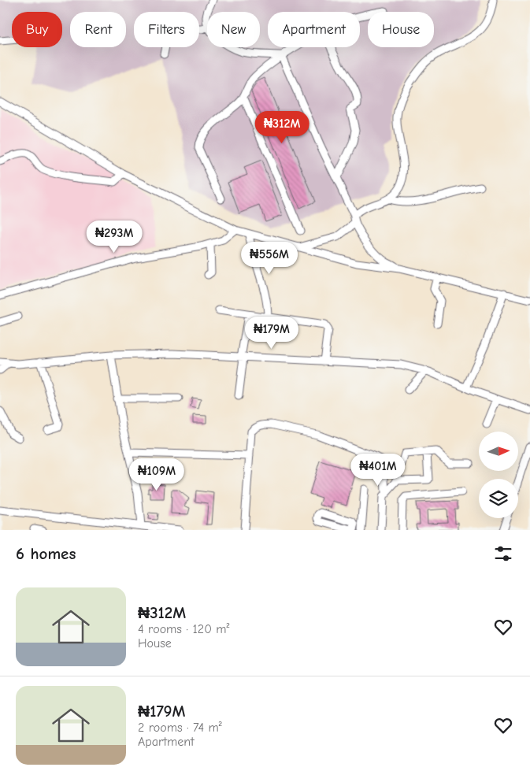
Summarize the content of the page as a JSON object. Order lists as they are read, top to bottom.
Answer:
{
  "north": "right",
  "page": {
    "chip": [
      "Buy",
      "Rent",
      "Filters",
      "New",
      "Apartment",
      "House"
    ],
    "price": [
      "₦312M",
      "₦293M",
      "₦556M",
      "₦179M",
      "₦401M",
      "₦109M"
    ],
    "heading": "6 homes",
    "list": [
      {
        "name": "₦312M",
        "note": "4 rooms · 120 m² · House"
      },
      {
        "name": "₦179M",
        "note": "2 rooms · 74 m² · Apartment"
      }
    ]
  }
}
